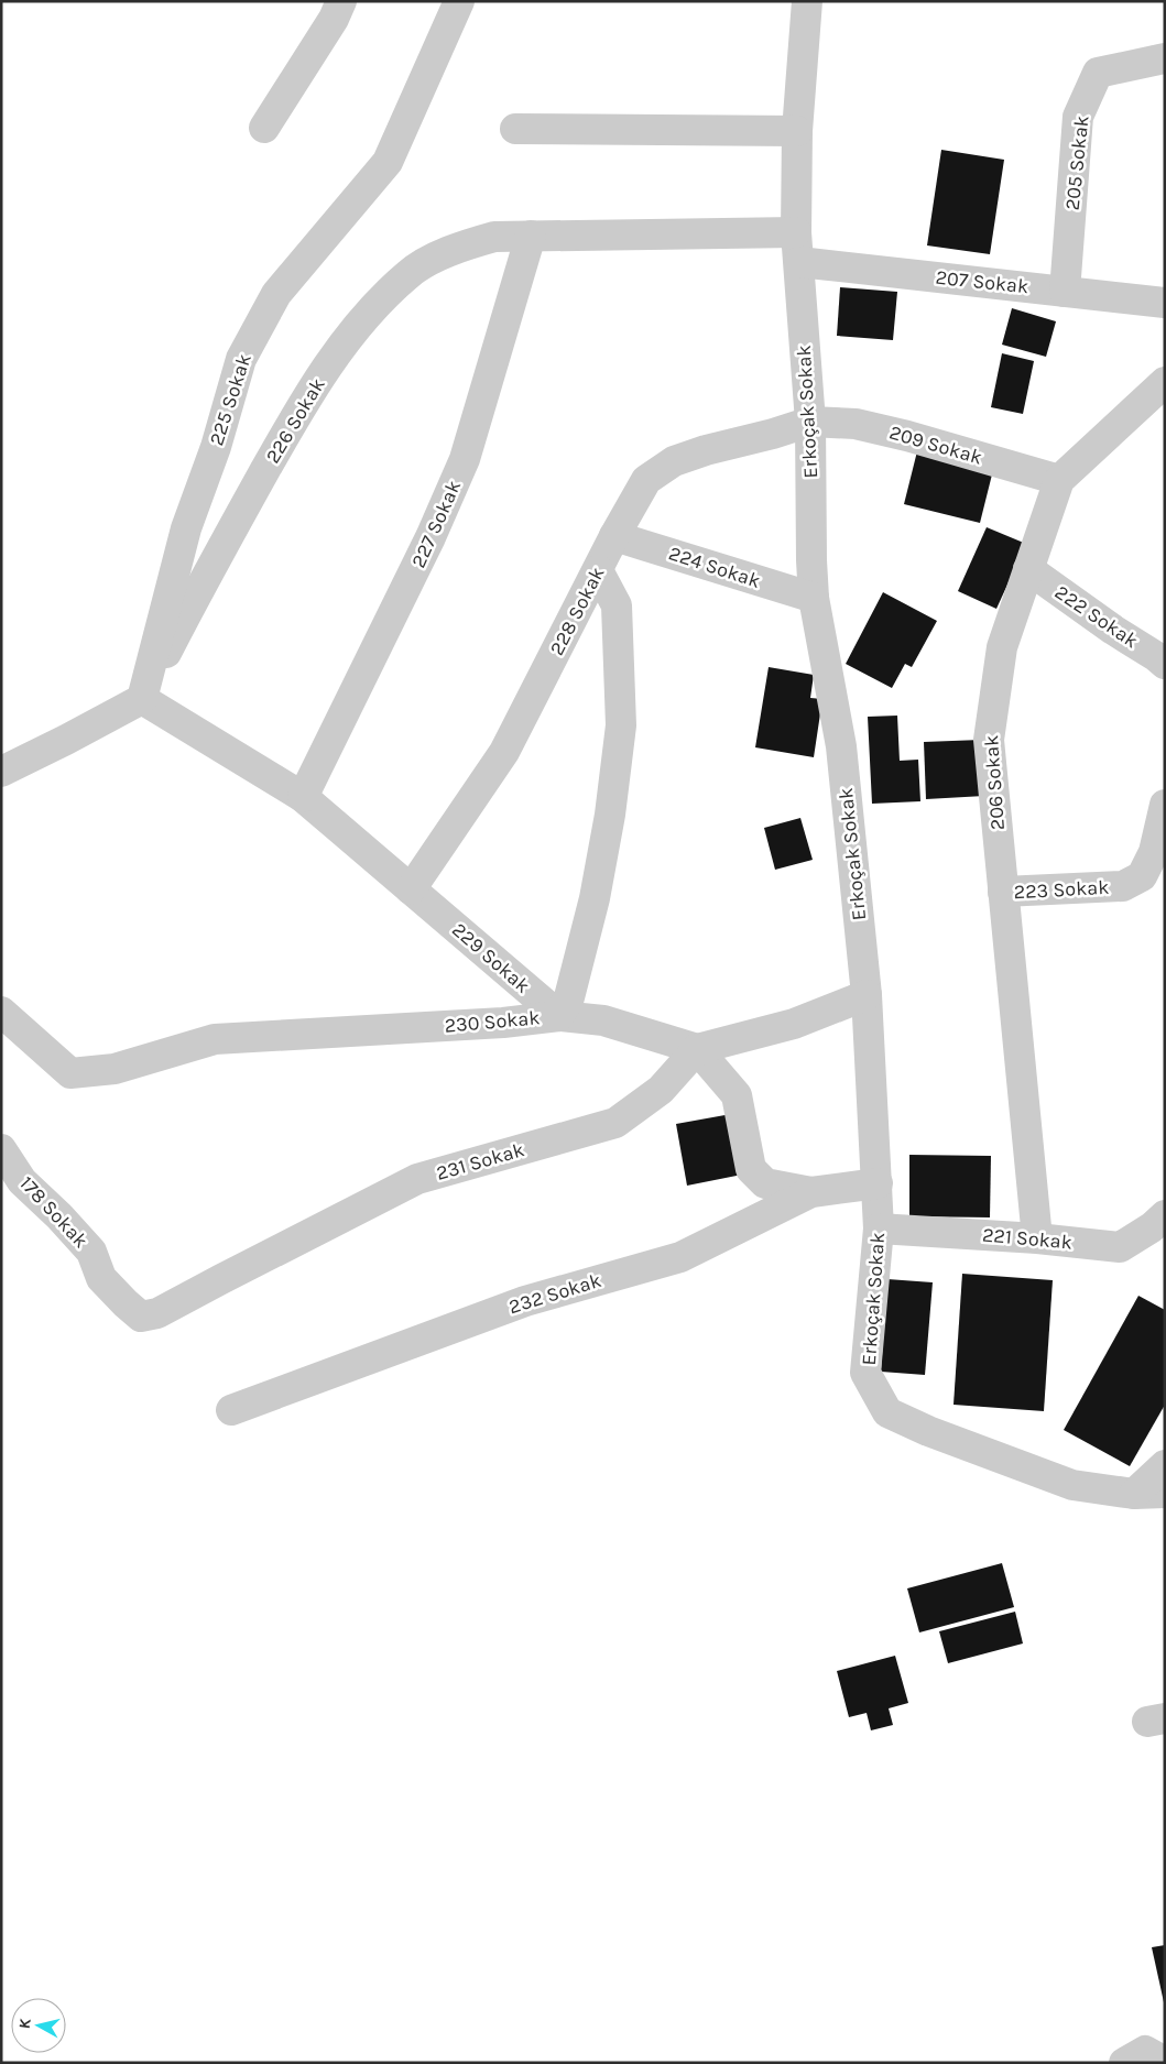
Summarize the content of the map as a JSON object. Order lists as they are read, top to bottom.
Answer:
{
  "streets": {
    "street": [
      "205 Sokak",
      "207 Sokak",
      "225 Sokak",
      "Erkoçak Sokak",
      "226 Sokak",
      "209 Sokak",
      "227 Sokak",
      "224 Sokak",
      "228 Sokak",
      "222 Sokak",
      "206 Sokak",
      "223 Sokak",
      "229 Sokak",
      "230 Sokak",
      "231 Sokak",
      "178 Sokak",
      "221 Sokak",
      "232 Sokak"
    ]
  },
  "crossings": [
    ["205 Sokak", "207 Sokak"],
    ["207 Sokak", "Erkoçak Sokak"],
    ["225 Sokak", "226 Sokak"],
    ["225 Sokak", "229 Sokak"],
    ["Erkoçak Sokak", "209 Sokak"],
    ["Erkoçak Sokak", "224 Sokak"],
    ["Erkoçak Sokak", "228 Sokak"],
    ["Erkoçak Sokak", "221 Sokak"],
    ["Erkoçak Sokak", "232 Sokak"],
    ["226 Sokak", "227 Sokak"],
    ["226 Sokak", "229 Sokak"],
    ["209 Sokak", "228 Sokak"],
    ["209 Sokak", "206 Sokak"],
    ["227 Sokak", "229 Sokak"],
    ["224 Sokak", "228 Sokak"],
    ["228 Sokak", "229 Sokak"],
    ["228 Sokak", "230 Sokak"],
    ["222 Sokak", "206 Sokak"],
    ["206 Sokak", "223 Sokak"],
    ["206 Sokak", "221 Sokak"],
    ["229 Sokak", "230 Sokak"],
    ["231 Sokak", "178 Sokak"]
  ],
  "north": "left"
}
